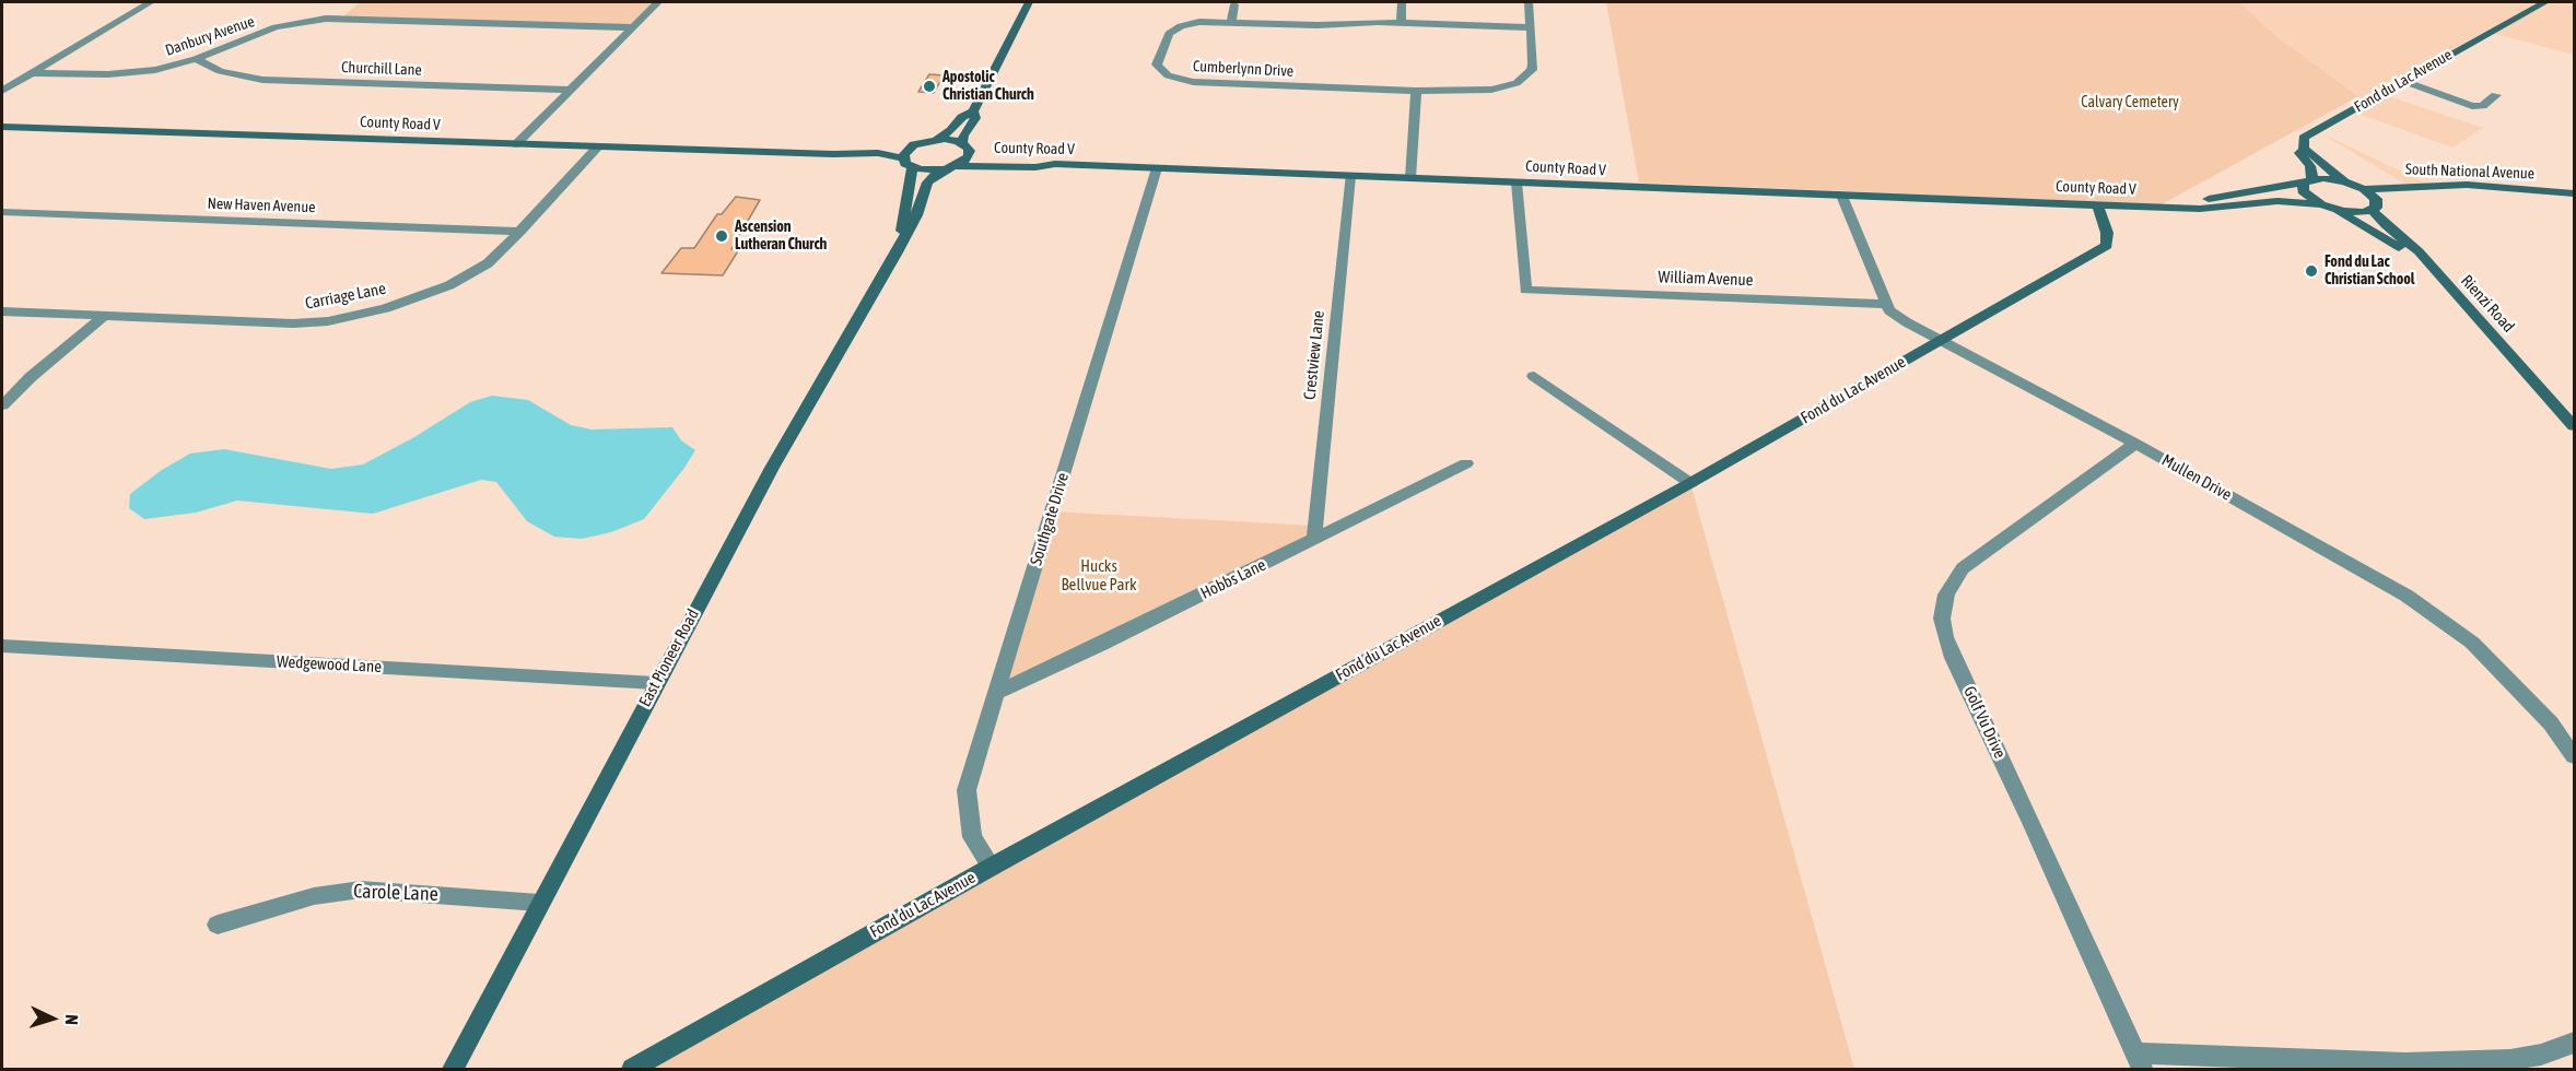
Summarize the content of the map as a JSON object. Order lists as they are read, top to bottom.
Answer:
{
  "streets": {
    "main road": [
      "Fond du Lac Avenue",
      "County Road V",
      "South National Avenue",
      "Rienzi Road",
      "East Pioneer Road"
    ],
    "street": [
      "Danbury Avenue",
      "Churchill Lane",
      "Cumberlynn Drive",
      "New Haven Avenue",
      "William Avenue",
      "Carriage Lane",
      "Crestview Lane",
      "Mullen Drive",
      "Southgate Drive",
      "Hobbs Lane",
      "Wedgewood Lane",
      "Golf Vu Drive",
      "Carole Lane"
    ]
  },
  "crossings": [
    ["Danbury Avenue", "Churchill Lane"],
    ["Fond du Lac Avenue", "County Road V"],
    ["Fond du Lac Avenue", "Mullen Drive"],
    ["Fond du Lac Avenue", "Southgate Drive"],
    ["County Road V", "William Avenue"],
    ["County Road V", "Carriage Lane"],
    ["County Road V", "Crestview Lane"],
    ["County Road V", "Mullen Drive"],
    ["County Road V", "Southgate Drive"],
    ["South National Avenue", "Rienzi Road"],
    ["New Haven Avenue", "Carriage Lane"],
    ["William Avenue", "Mullen Drive"],
    ["Crestview Lane", "Hobbs Lane"],
    ["Mullen Drive", "Golf Vu Drive"],
    ["Southgate Drive", "Hobbs Lane"],
    ["East Pioneer Road", "Wedgewood Lane"],
    ["East Pioneer Road", "Carole Lane"]
  ],
  "parks": ["Calvary Cemetery", "Hucks Bellvue Park"],
  "places": ["Apostolic Christian Church", "Ascension Lutheran Church", "Fond du Lac Christian School"],
  "north": "right"
}
